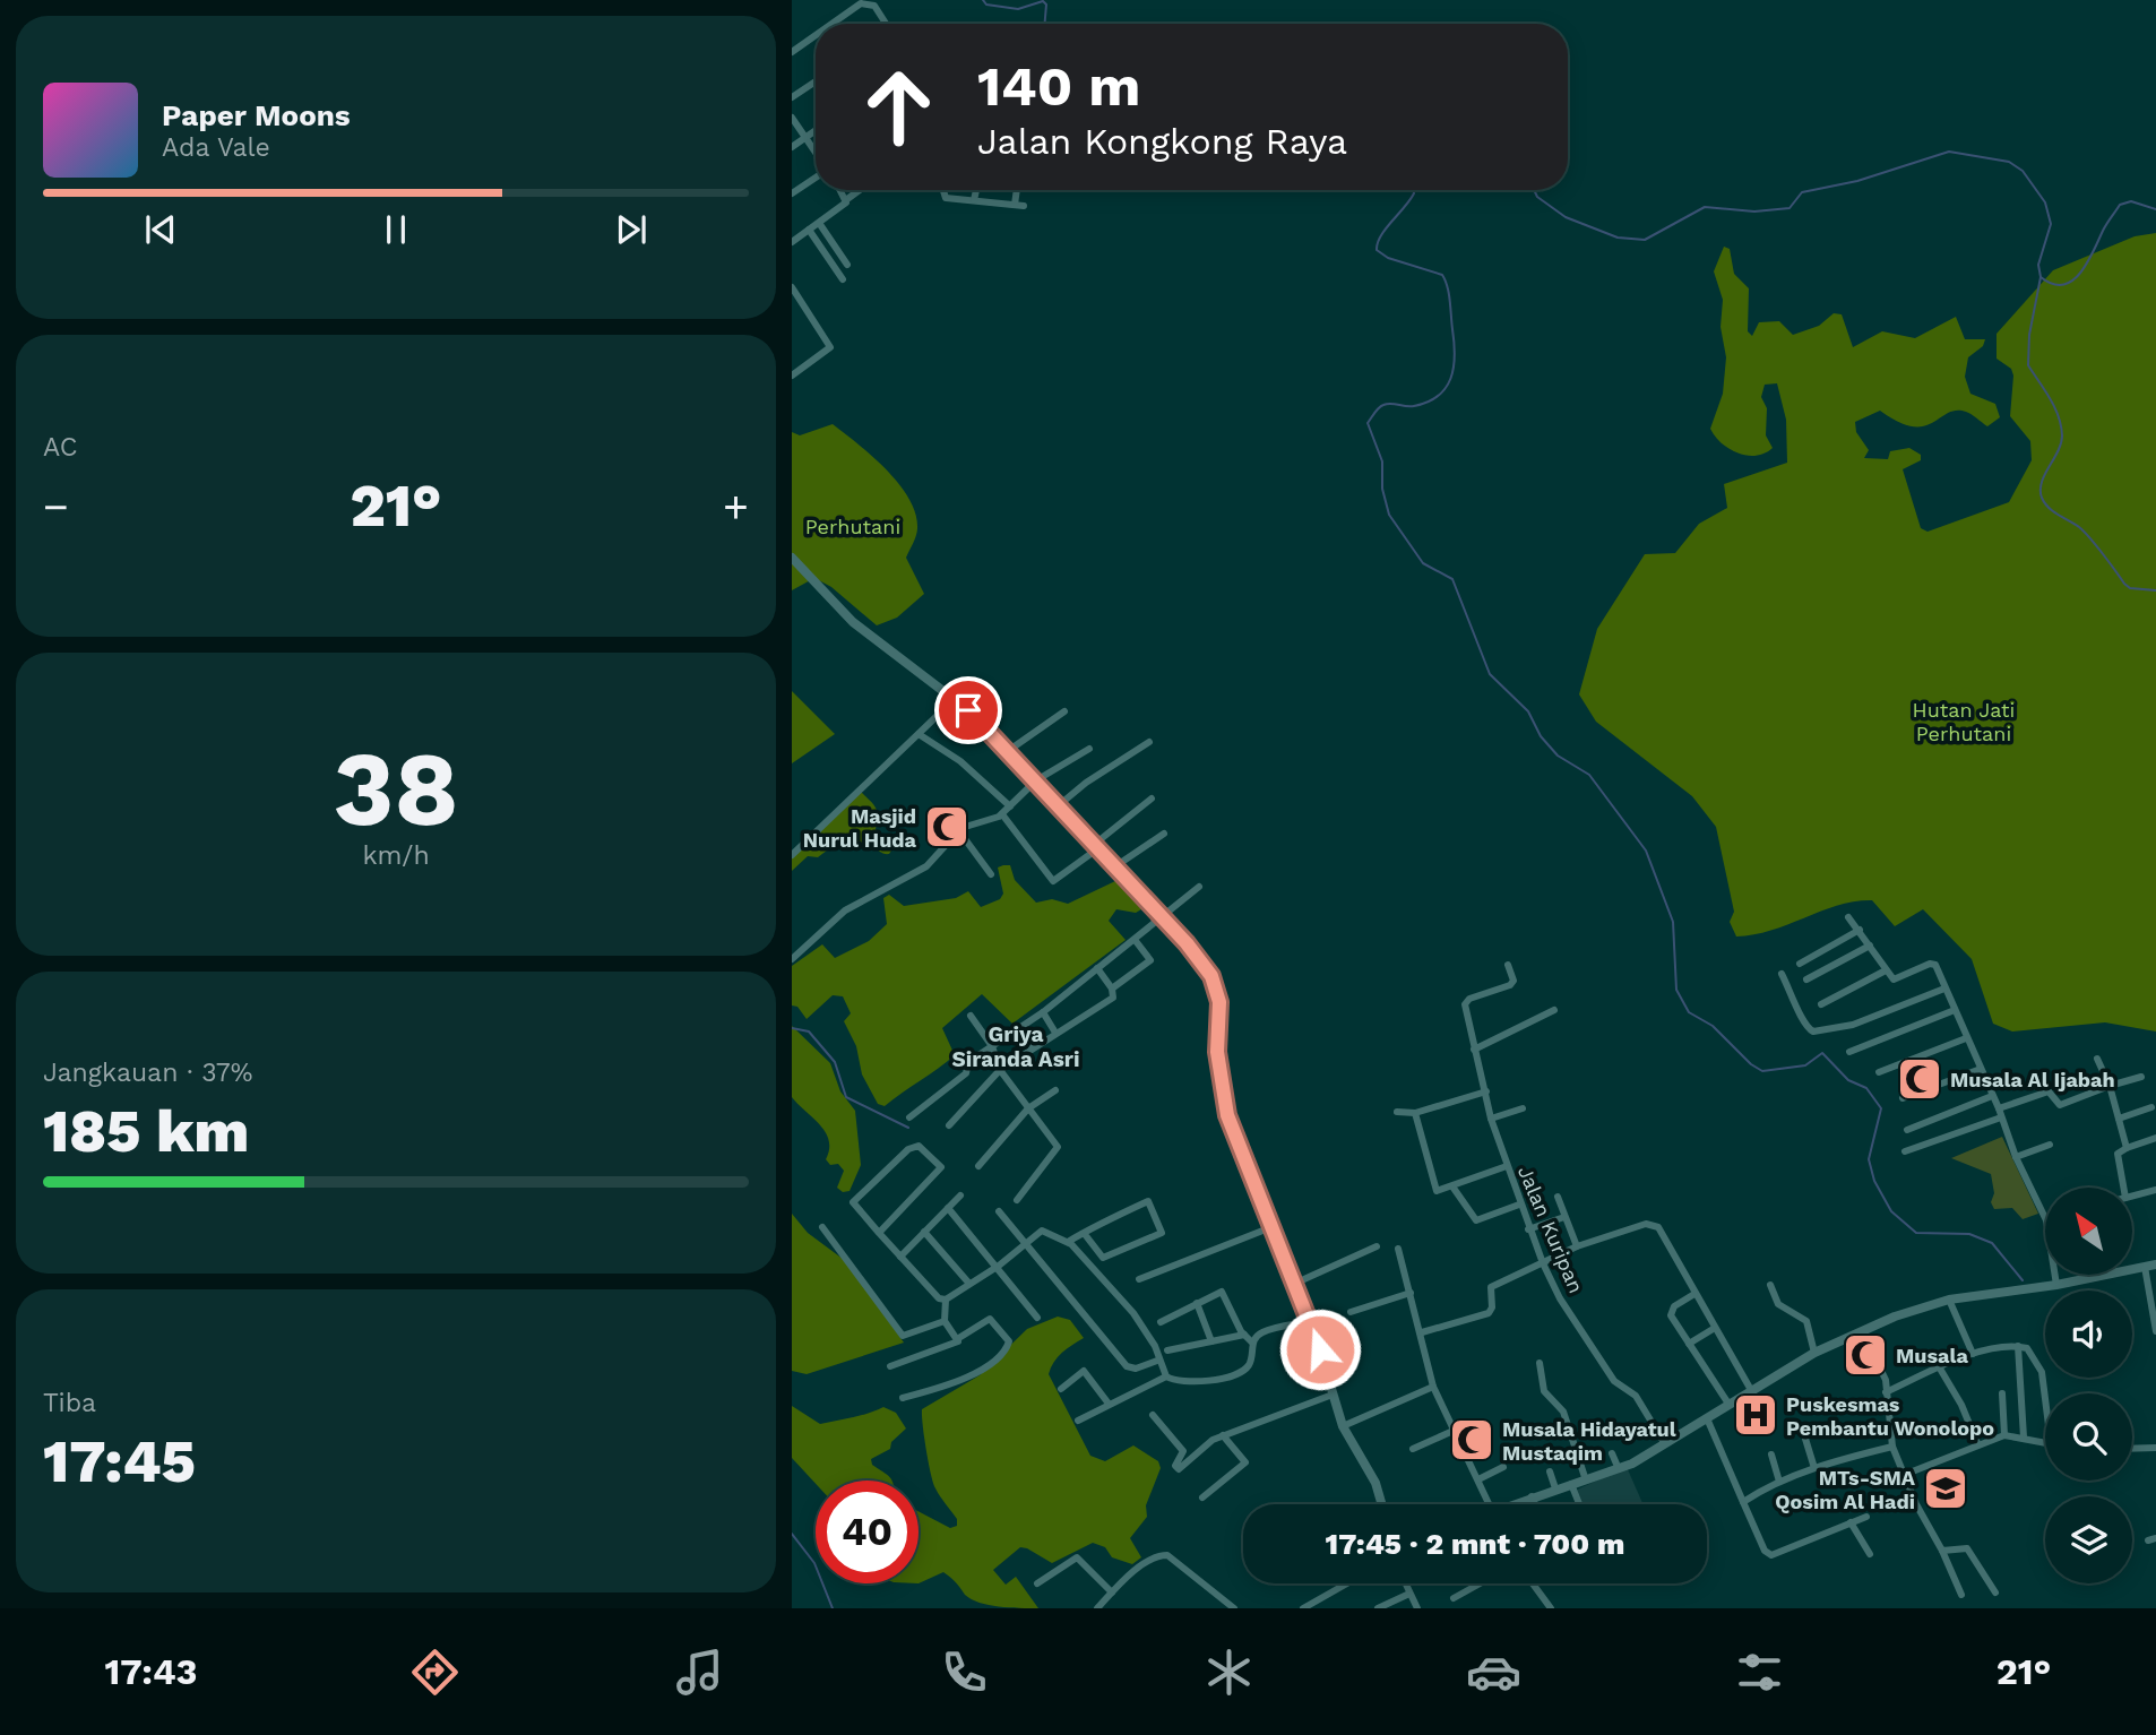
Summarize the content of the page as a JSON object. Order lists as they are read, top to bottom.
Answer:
{
  "streets": {
    "street": ["Jalan Kuripan"]
  },
  "districts": ["Griya Siranda Asri"],
  "parks": ["Perhutani", "Hutan Jati Perhutani"],
  "places": {
    "mosque": [
      "Masjid Nurul Huda",
      "Musala Al Ijabah",
      "Musala",
      "Musala Hidayatul Mustaqim"
    ],
    "hospital": ["Puskesmas Pembantu Wonolopo"],
    "school or university": ["MTs-SMA Qosim Al Hadi"]
  },
  "north": "top left",
  "page": {
    "turn": ["140 m", "Jalan Kongkong Raya"],
    "song": ["Paper Moons", "Ada Vale"],
    "tile": [
      "AC",
      ["38", "km/h"],
      ["Jangkauan · 37%", "185 km"],
      ["Tiba", "17:45"]
    ],
    "heat": ["−", "21°", "+"],
    "limit": "40",
    "trip": "17:45 · 2 mnt · 700 m",
    "tabs": ["17:43", "21°"]
  }
}
